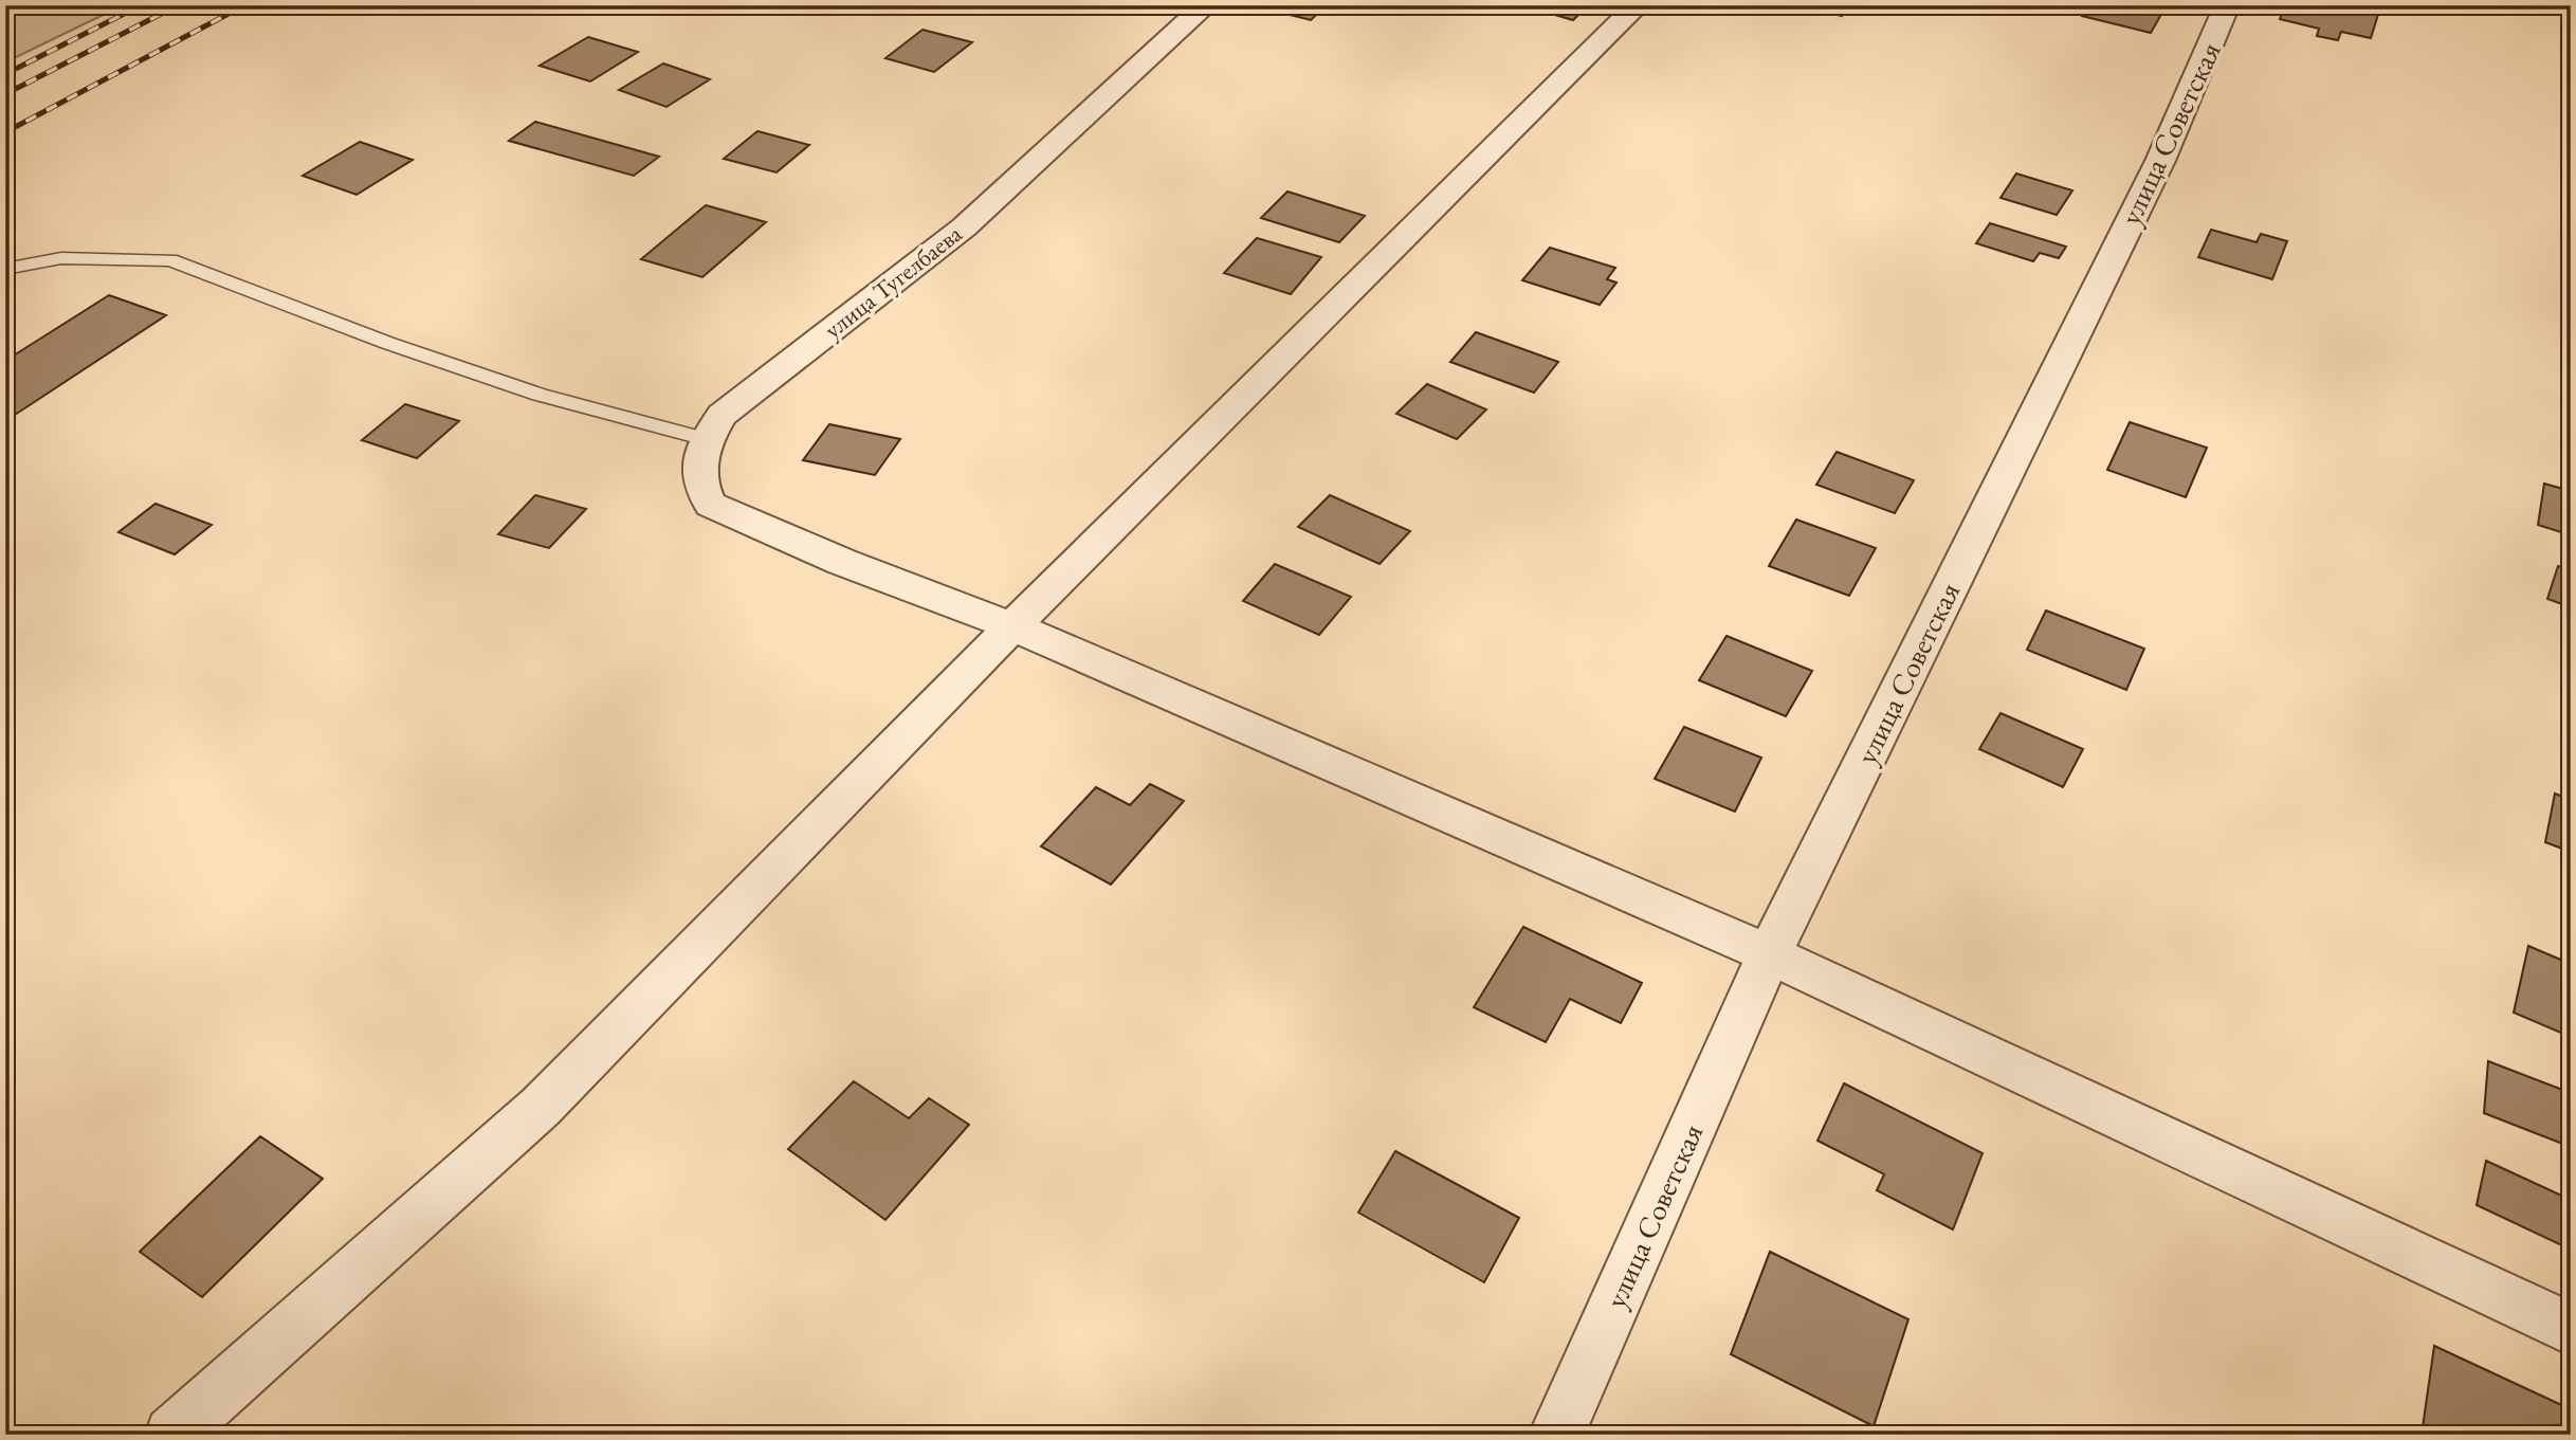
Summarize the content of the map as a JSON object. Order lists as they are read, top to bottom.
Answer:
{
  "streets": {
    "street": ["улица Советская", "улица Тугелбаева"]
  }
}
